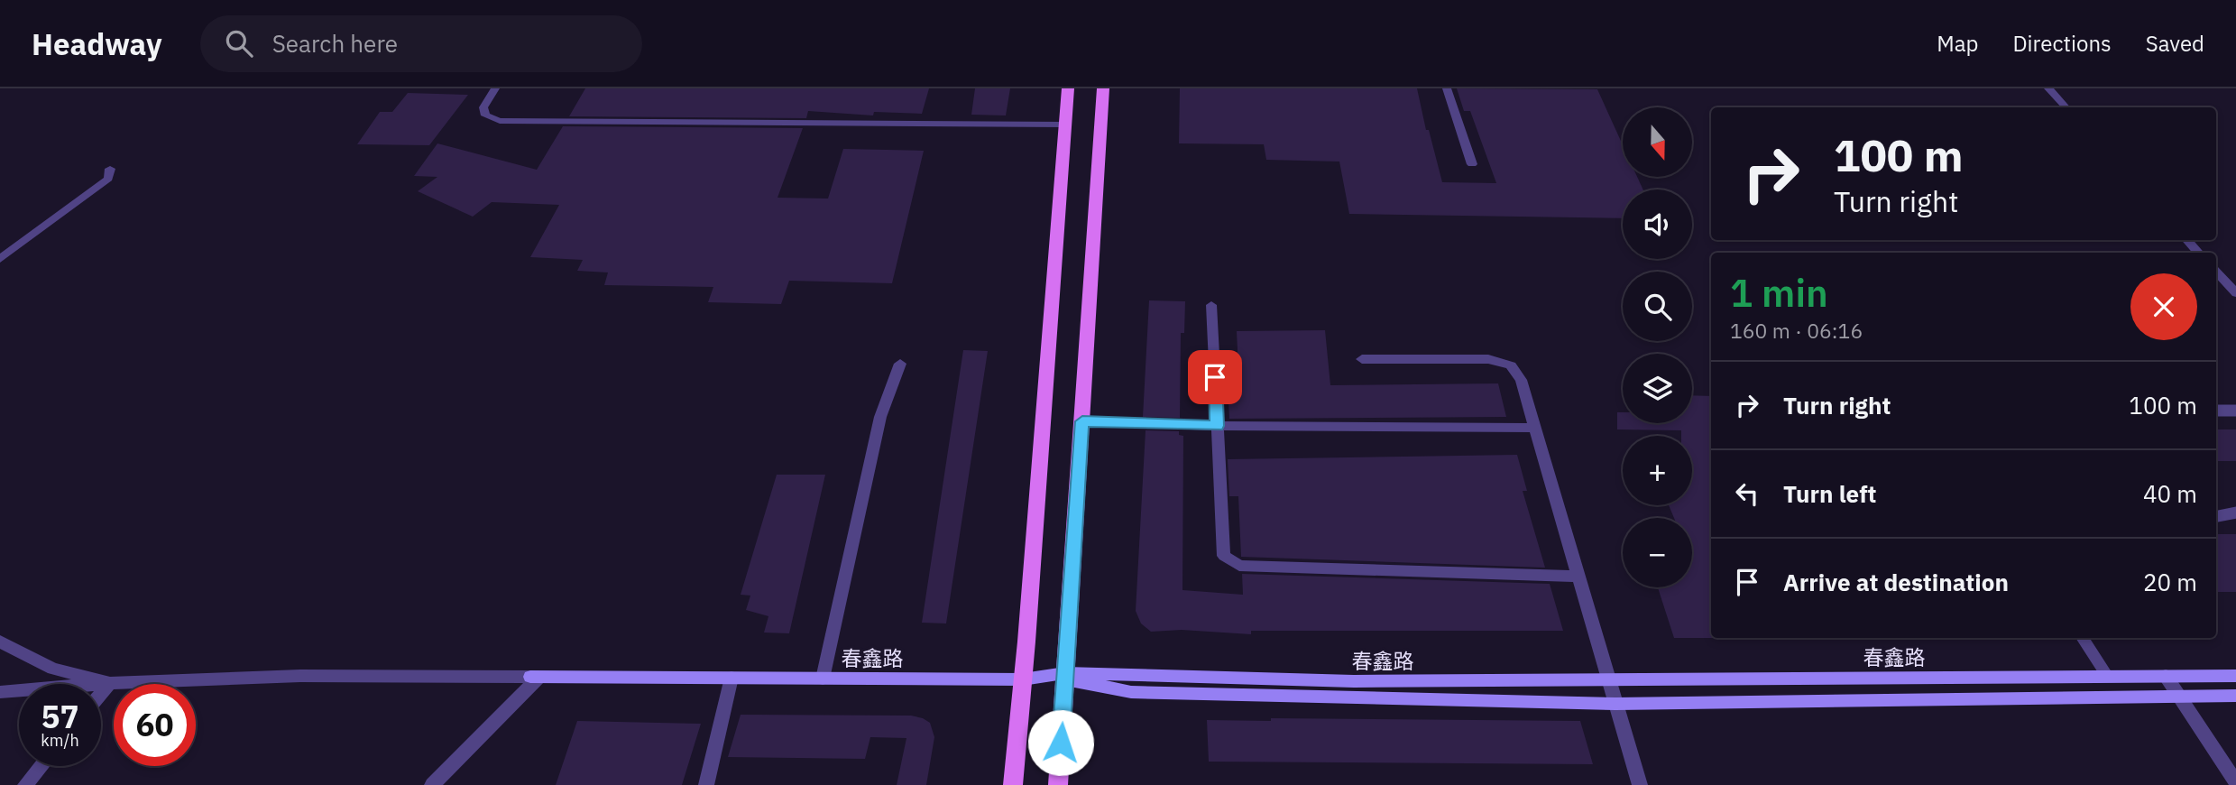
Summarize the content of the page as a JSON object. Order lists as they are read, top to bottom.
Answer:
{
  "streets": {
    "main road": ["春鑫路"]
  },
  "north": "bottom",
  "page": {
    "header": "Headway",
    "search": "Search here",
    "nav": ["Map", "Directions", "Saved"],
    "map_buttons": ["+", "−"],
    "turn": ["100 m", "Turn right"],
    "heading": ["1 min", "160 m · 06:16"],
    "list": [
      {
        "name": "Turn right",
        "value": "100 m"
      },
      {
        "name": "Turn left",
        "value": "40 m"
      },
      {
        "name": "Arrive at destination",
        "value": "20 m"
      }
    ],
    "speed": "57 km/h",
    "limit": "60"
  }
}
